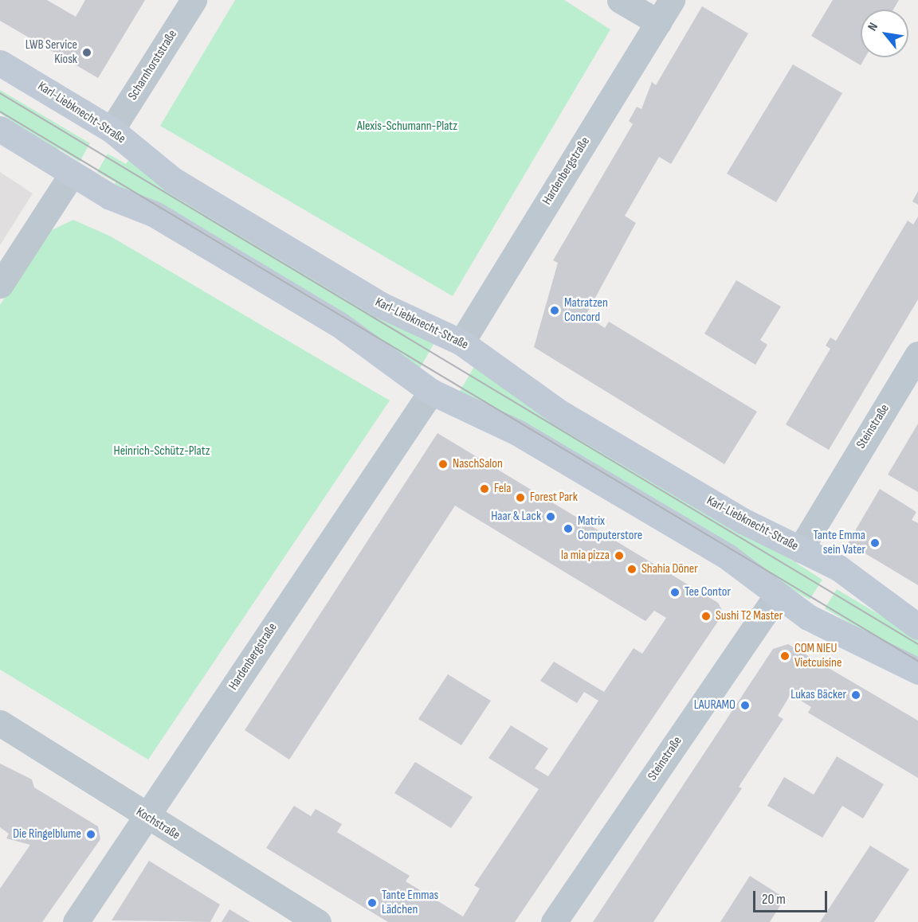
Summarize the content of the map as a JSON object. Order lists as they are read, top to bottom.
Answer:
{
  "streets": {
    "main road": ["Karl-Liebknecht-Straße"],
    "street": [
      "Scharnhorststraße",
      "Hardenbergstraße",
      "Steinstraße",
      "Kochstraße"
    ]
  },
  "crossings": [
    ["Scharnhorststraße", "Karl-Liebknecht-Straße"],
    ["Karl-Liebknecht-Straße", "Hardenbergstraße"],
    ["Karl-Liebknecht-Straße", "Steinstraße"],
    ["Hardenbergstraße", "Kochstraße"]
  ],
  "parks": ["Alexis-Schumann-Platz", "Heinrich-Schütz-Platz"],
  "places": [
    "LWB Service Kiosk",
    "Matratzen Concord",
    "NaschSalon",
    "Fela",
    "Forest Park",
    "Haar & Lack",
    "Matrix Computerstore",
    "Tante Emma sein Vater",
    "la mia pizza",
    "Shahia Döner",
    "Tee Contor",
    "Sushi T2 Master",
    "COM NIEU Vietcuisine",
    "Lukas Bäcker",
    "LAURAMO",
    "Die Ringelblume",
    "Tante Emmas Lädchen"
  ],
  "scale_bar": "20 m",
  "north": "top left"
}
